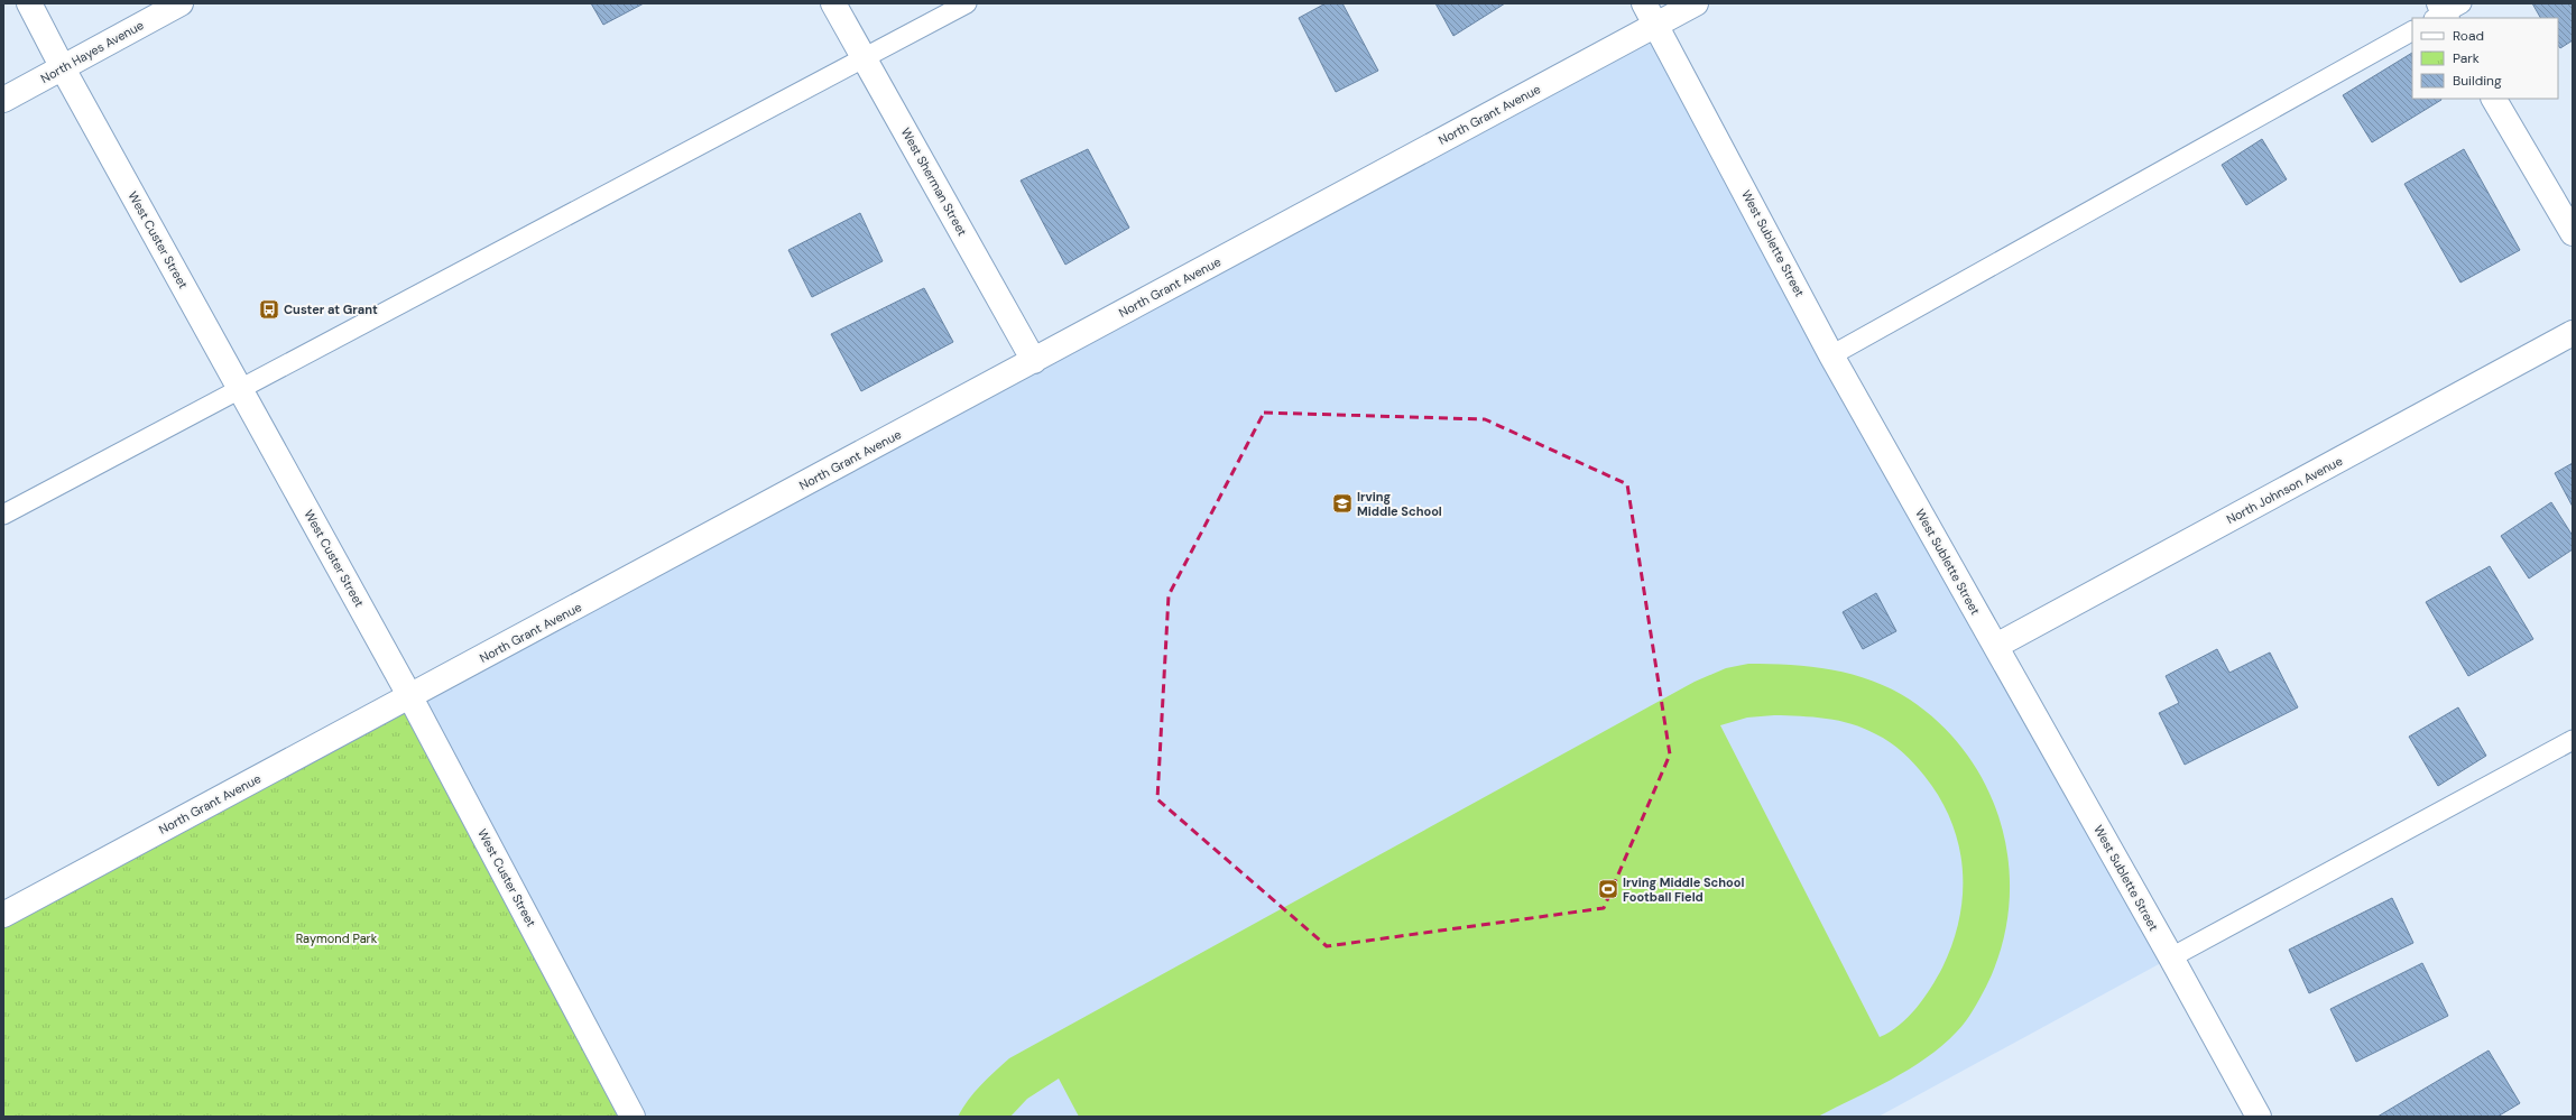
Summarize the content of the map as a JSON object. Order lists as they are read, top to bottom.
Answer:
{
  "streets": {
    "street": [
      "North Hayes Avenue",
      "North Grant Avenue",
      "West Sherman Street",
      "West Custer Street",
      "West Sublette Street",
      "North Johnson Avenue"
    ]
  },
  "crossings": [
    ["North Hayes Avenue", "West Custer Street"],
    ["North Grant Avenue", "West Sherman Street"],
    ["North Grant Avenue", "West Custer Street"],
    ["North Grant Avenue", "West Sublette Street"],
    ["West Sublette Street", "North Johnson Avenue"]
  ],
  "parks": ["Raymond Park"],
  "places": {
    "bus stop": ["Custer at Grant"],
    "school or university": ["Irving Middle School"],
    "sports": ["Irving Middle School Football Field"]
  },
  "legend": ["Road", "Park", "Building"]
}
